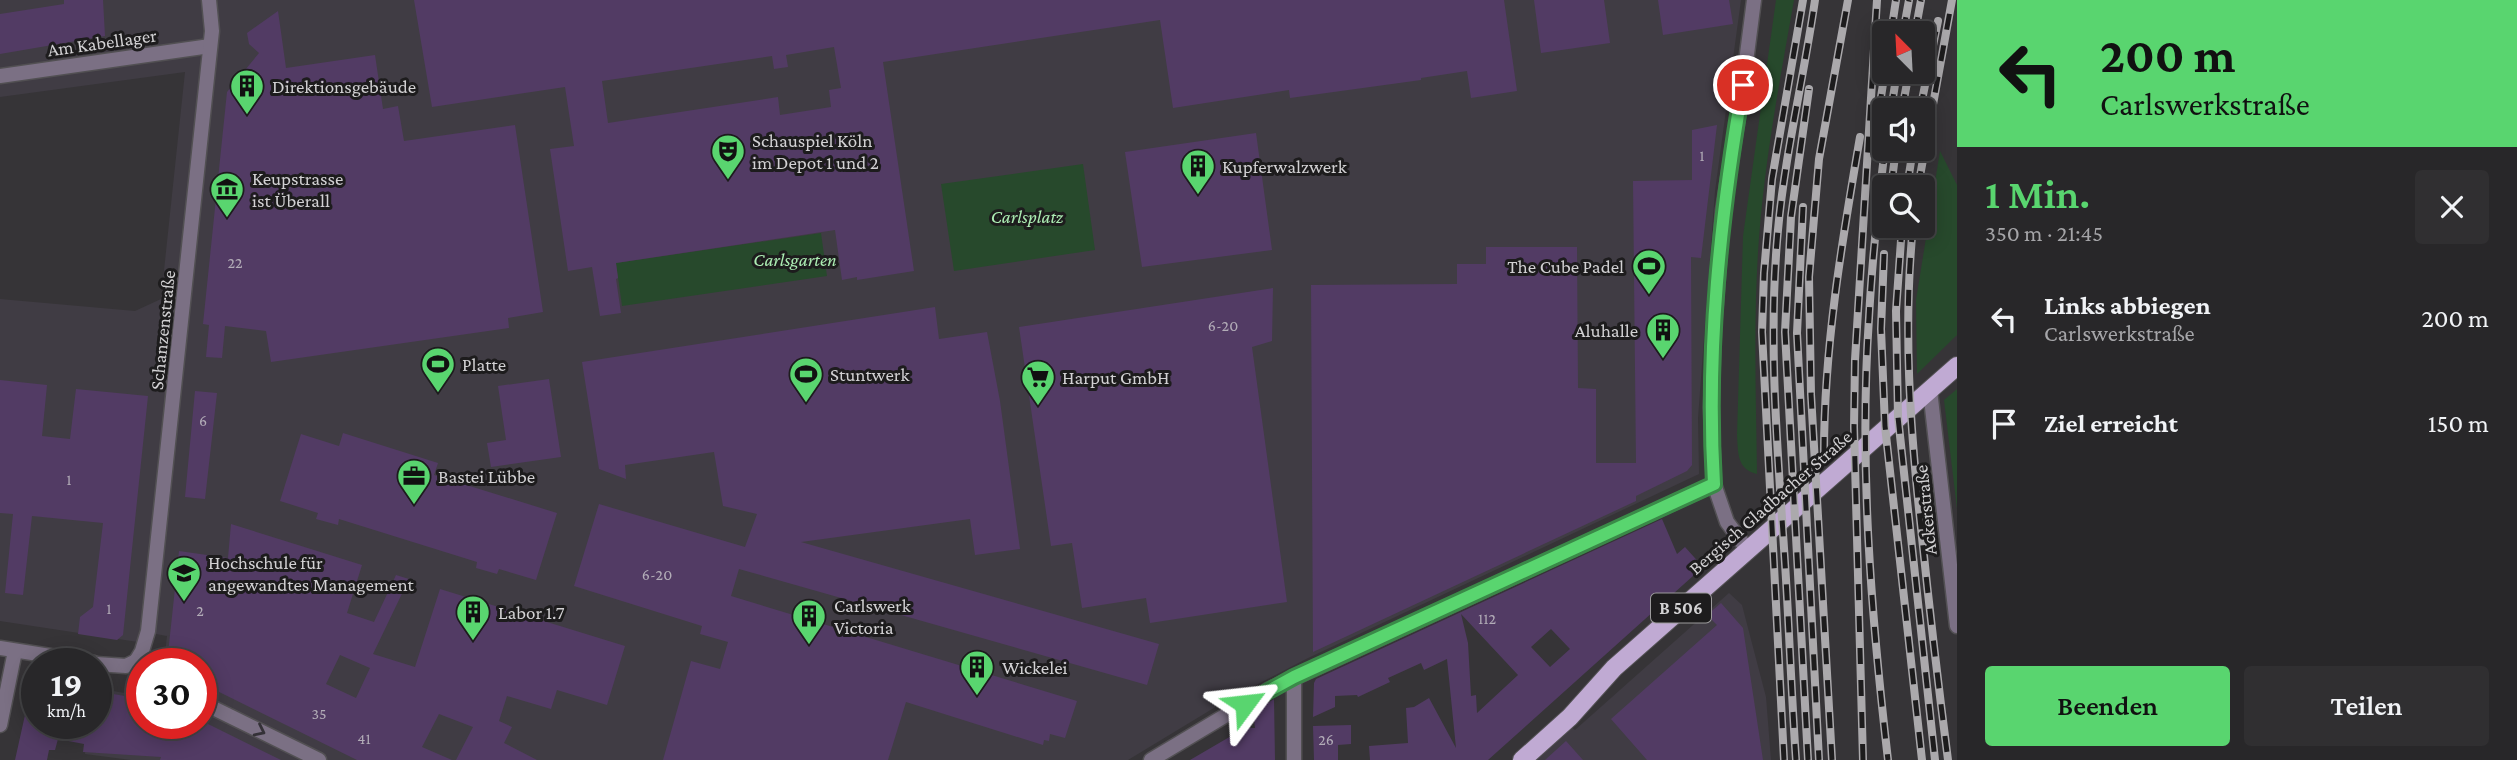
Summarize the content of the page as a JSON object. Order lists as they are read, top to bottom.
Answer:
{
  "streets": {
    "main road": ["Bergisch Gladbacher Straße", "B 506"],
    "street": ["Am Kabellager", "Schanzenstraße", "Ackerstraße"]
  },
  "crossings": [
    ["Am Kabellager", "Schanzenstraße"],
    ["Bergisch Gladbacher Straße", "Ackerstraße"]
  ],
  "parks": ["Carlsplatz", "Carlsgarten"],
  "places": {
    "building": [
      "Direktionsgebäude",
      "Kupferwalzwerk",
      "Aluhalle",
      "Labor 1.7",
      "Carlswerk Victoria",
      "Wickelei"
    ],
    "theatre": ["Schauspiel Köln im Depot 1 und 2"],
    "museum": ["Keupstrasse ist Überall"],
    "sports": ["The Cube Padel", "Platte", "Stuntwerk"],
    "supermarket": ["Harput GmbH"],
    "office": ["Bastei Lübbe"],
    "school or university": ["Hochschule für angewandtes Management"]
  },
  "house_numbers": [
    "1",
    "22",
    "6-20",
    "6",
    "1",
    "6-20",
    "1",
    "2",
    "112",
    "35",
    "41",
    "26"
  ],
  "north": "top left",
  "page": {
    "turn": ["200 m", "Carlswerkstraße"],
    "heading": ["1 Min.", "350 m · 21:45"],
    "list": [
      {
        "name": "Links abbiegen",
        "note": "Carlswerkstraße",
        "value": "200 m"
      },
      {
        "name": "Ziel erreicht",
        "value": "150 m"
      }
    ],
    "speed": "19 km/h",
    "limit": "30",
    "buttons": ["Beenden", "Teilen"]
  }
}
